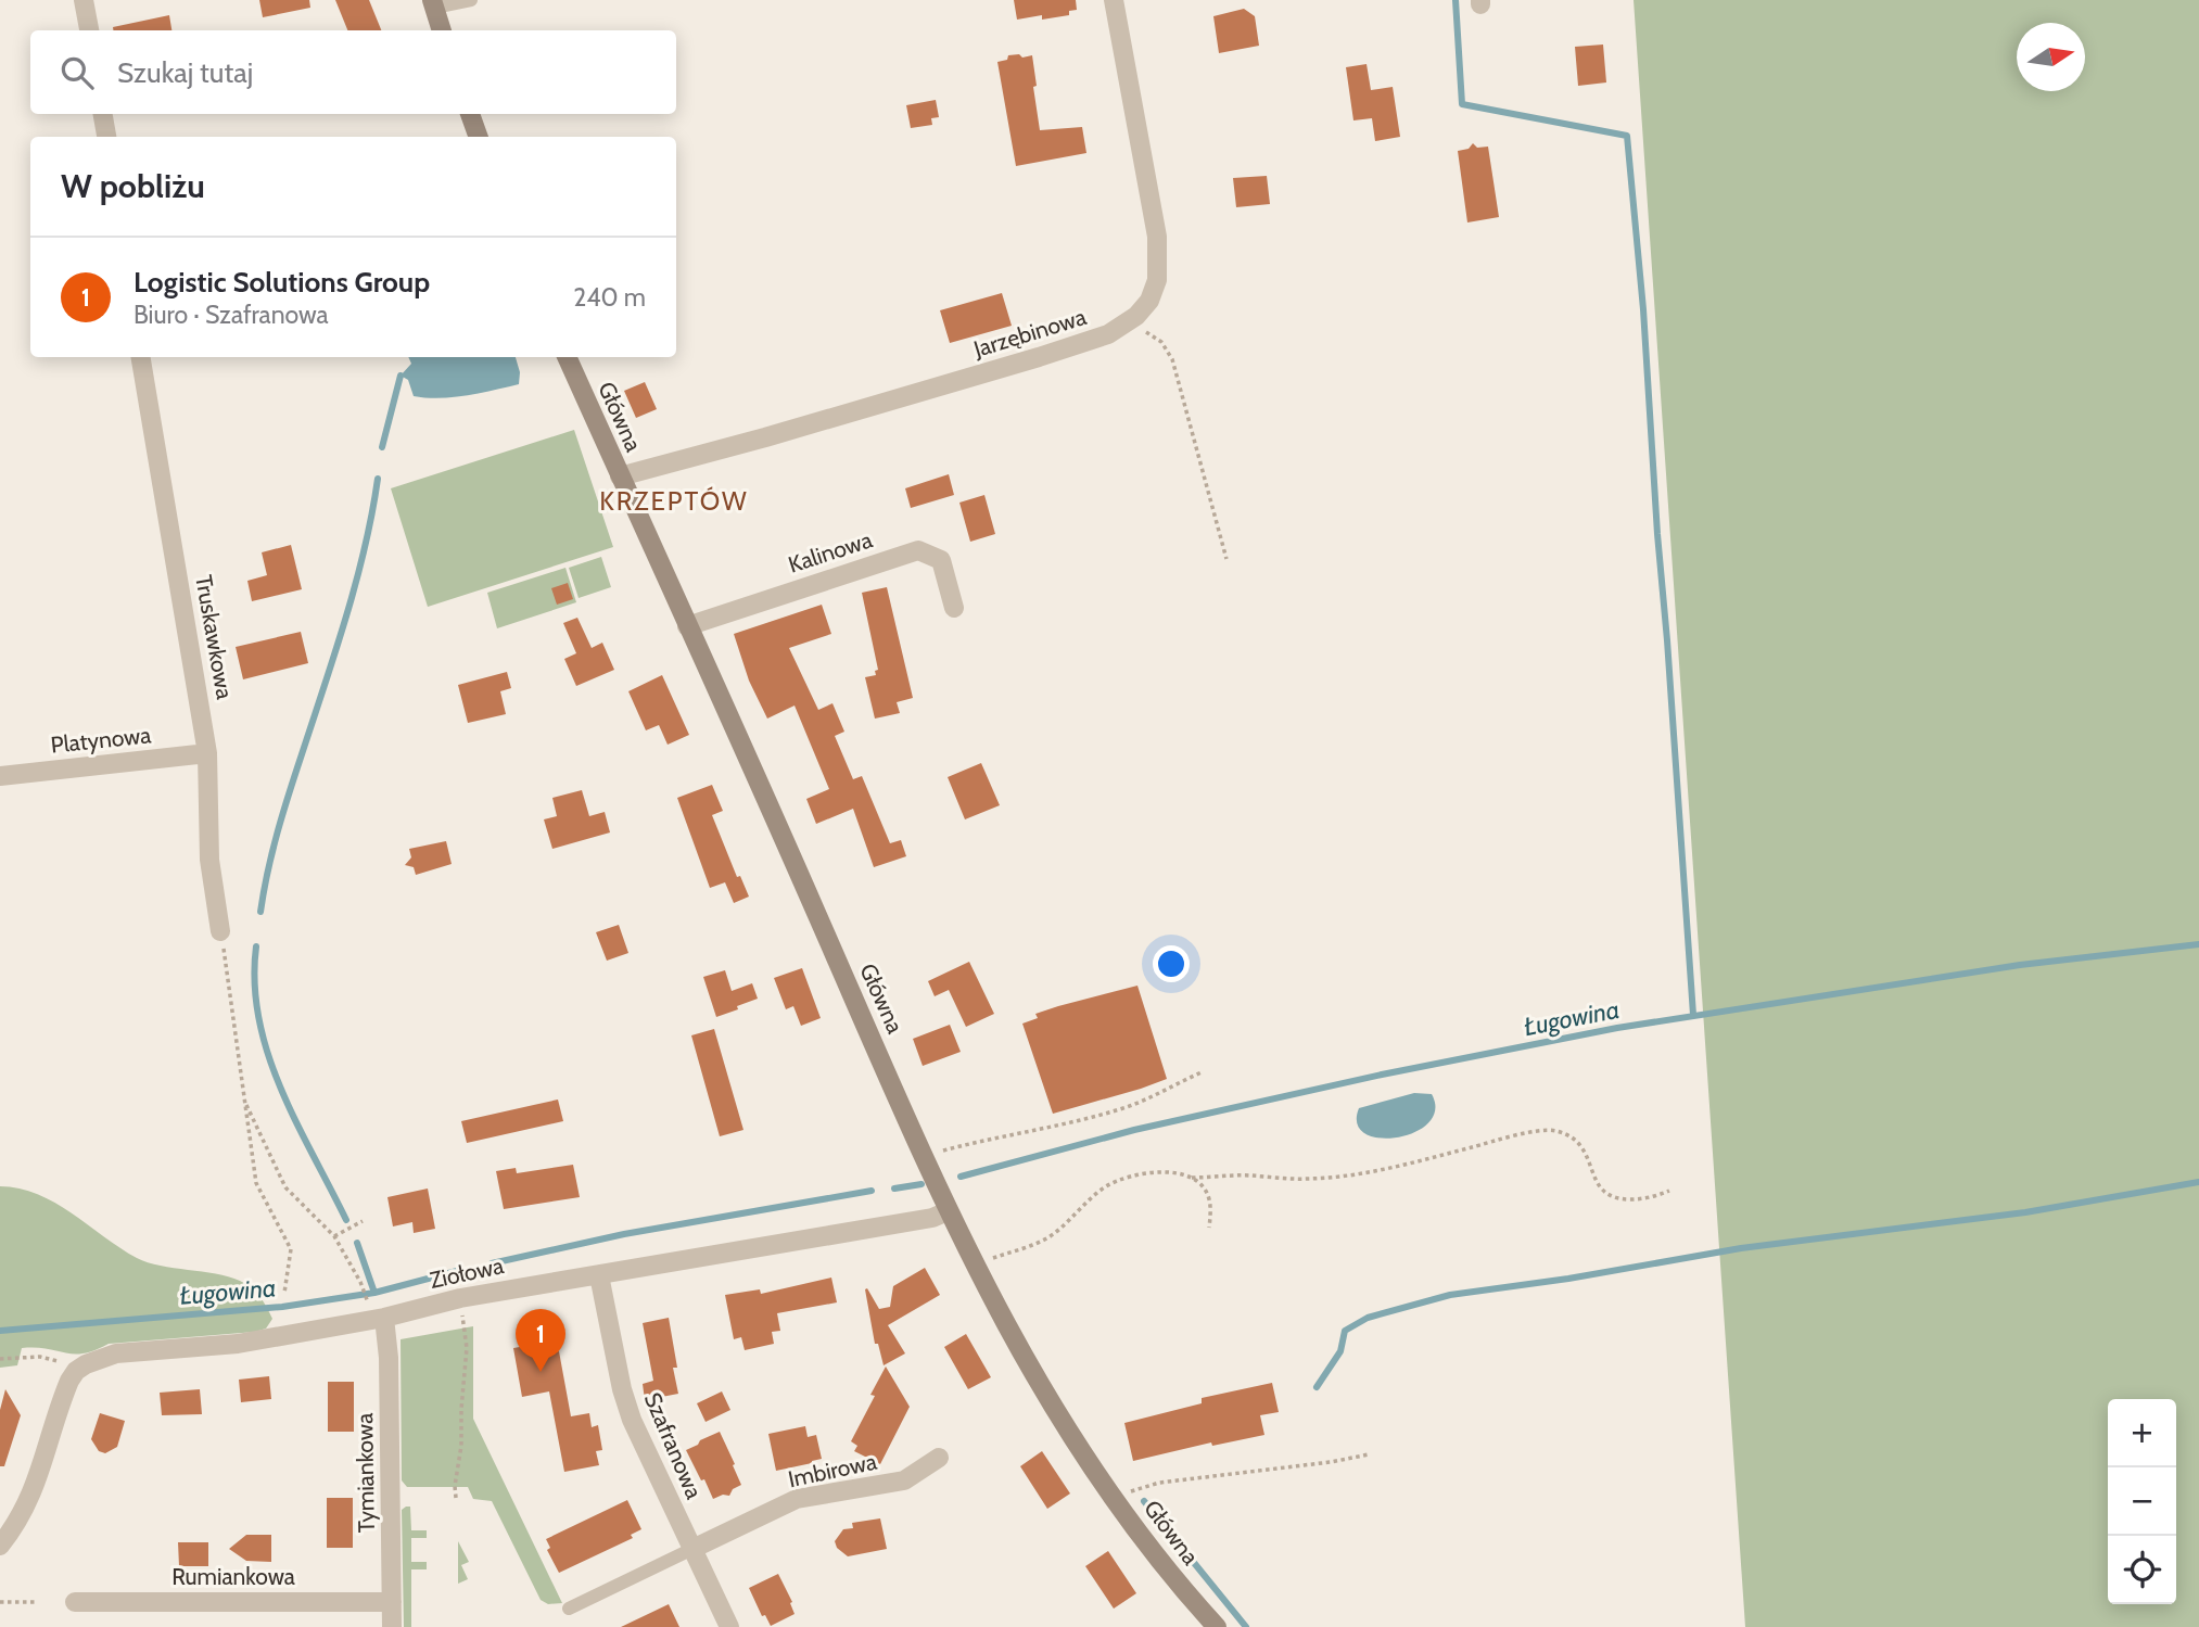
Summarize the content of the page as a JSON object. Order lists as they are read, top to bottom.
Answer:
{
  "streets": {
    "street": [
      "Jarzębinowa",
      "Główna",
      "Kalinowa",
      "Truskawkowa",
      "Platynowa",
      "Ziołowa",
      "Szafranowa",
      "Imbirowa",
      "Tymiankowa",
      "Rumiankowa"
    ]
  },
  "crossings": [
    ["Jarzębinowa", "Główna"],
    ["Główna", "Kalinowa"],
    ["Główna", "Ziołowa"],
    ["Truskawkowa", "Platynowa"],
    ["Ziołowa", "Szafranowa"],
    ["Ziołowa", "Tymiankowa"],
    ["Szafranowa", "Imbirowa"],
    ["Tymiankowa", "Rumiankowa"]
  ],
  "districts": ["KRZEPTÓW"],
  "water": ["Ługowina"],
  "north": "right",
  "page": {
    "search": "Szukaj tutaj",
    "heading": "W pobliżu",
    "list": [
      {
        "mark": "1",
        "name": "Logistic Solutions Group",
        "note": "Biuro · Szafranowa",
        "value": "240 m"
      }
    ],
    "pins": "1",
    "map_buttons": ["+", "−"]
  }
}
